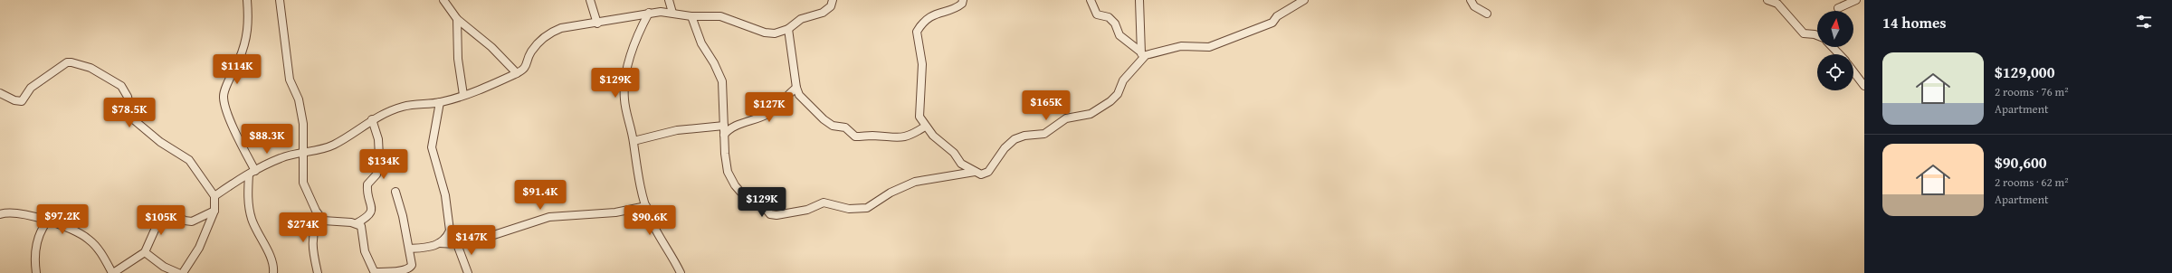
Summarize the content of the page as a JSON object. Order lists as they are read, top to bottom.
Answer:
{
  "north": "top",
  "page": {
    "heading": "14 homes",
    "list": [
      {
        "name": "$129,000",
        "note": "2 rooms · 76 m² · Apartment"
      },
      {
        "name": "$90,600",
        "note": "2 rooms · 62 m² · Apartment"
      }
    ],
    "price": [
      "$114K",
      "$129K",
      "$165K",
      "$127K",
      "$78.5K",
      "$88.3K",
      "$134K",
      "$91.4K",
      "$129K",
      "$97.2K",
      "$105K",
      "$90.6K",
      "$274K",
      "$147K"
    ]
  }
}
